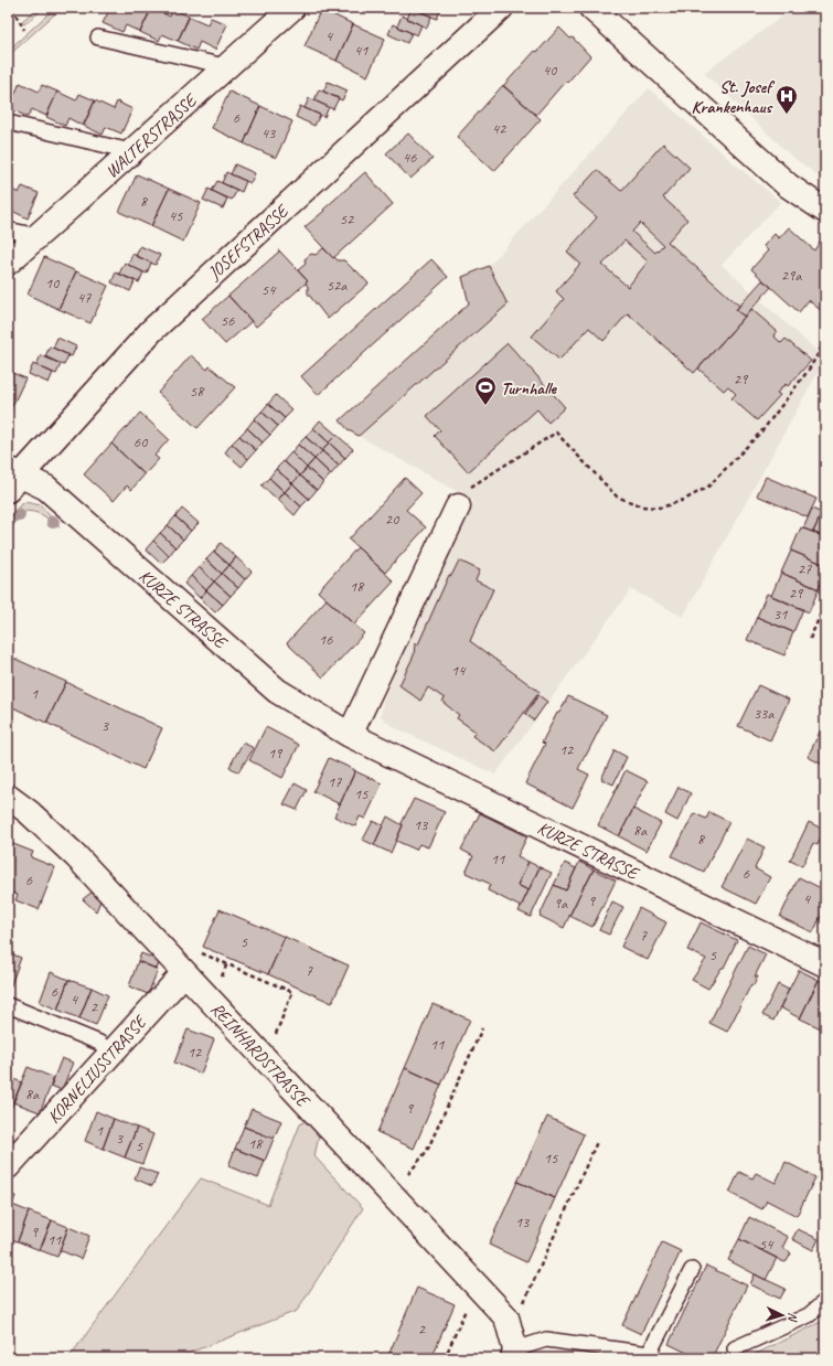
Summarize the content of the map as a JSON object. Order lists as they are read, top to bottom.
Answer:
{
  "streets": {
    "street": [
      "WALTERSTRASSE",
      "JOSEFSTRASSE",
      "KURZE STRASSE",
      "REINHARDSTRASSE",
      "KORNELIUSSTRASSE"
    ]
  },
  "crossings": [
    ["JOSEFSTRASSE", "KURZE STRASSE"],
    ["REINHARDSTRASSE", "KORNELIUSSTRASSE"]
  ],
  "places": {
    "hospital": ["St. Josef Krankenhaus"],
    "sports": ["Turnhalle"]
  },
  "house_numbers": [
    "4",
    "41",
    "40",
    "6",
    "42",
    "43",
    "46",
    "8",
    "45",
    "52",
    "29a",
    "10",
    "52a",
    "54",
    "47",
    "56",
    "29",
    "58",
    "60",
    "20",
    "27",
    "18",
    "29",
    "31",
    "16",
    "14",
    "1",
    "33a",
    "3",
    "12",
    "19",
    "17",
    "15",
    "13",
    "8a",
    "8",
    "11",
    "6",
    "6",
    "4",
    "9",
    "9a",
    "7",
    "5",
    "5",
    "7",
    "6",
    "4",
    "2",
    "11",
    "12",
    "8a",
    "9",
    "1",
    "3",
    "18",
    "5",
    "15",
    "13",
    "9",
    "11",
    "54",
    "2"
  ],
  "north": "right"
}
